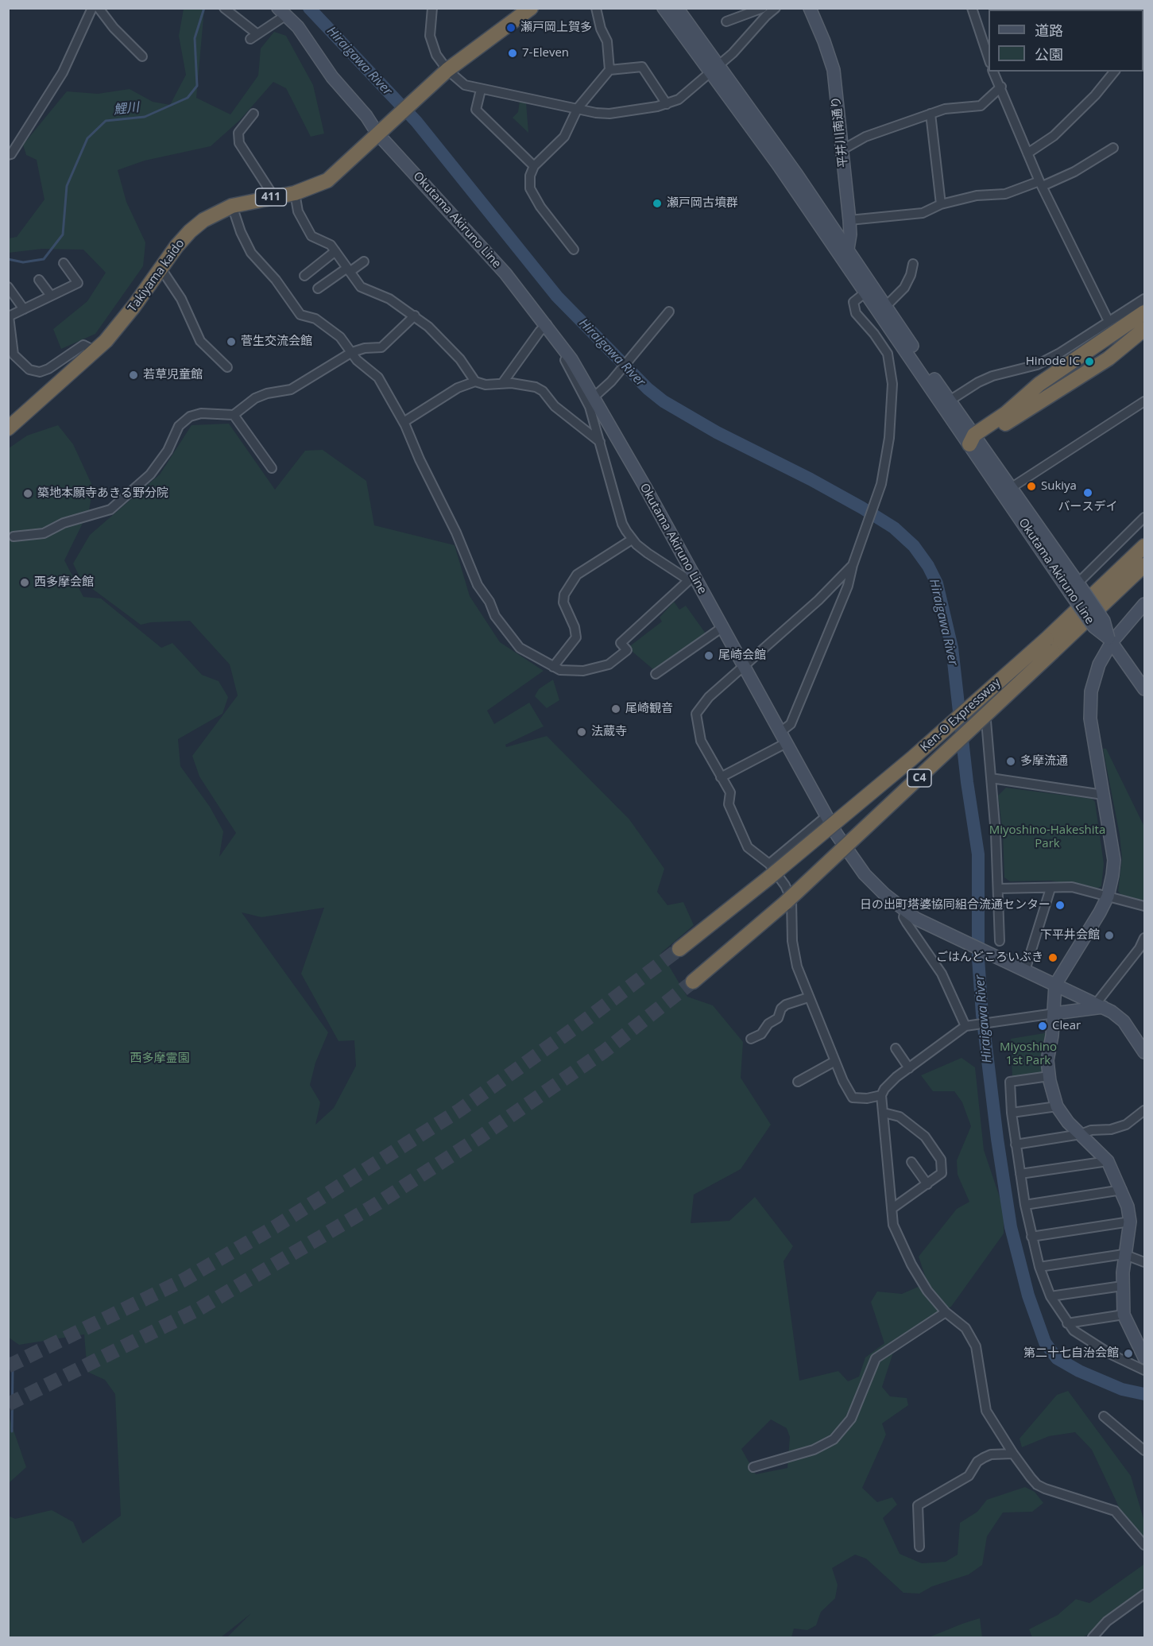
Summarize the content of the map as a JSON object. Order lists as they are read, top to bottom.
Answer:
{
  "streets": {
    "highway": [
      "411",
      "Takiyama kaido",
      "Ken-O Expressway",
      "C4"
    ],
    "main road": ["平井川南通り", "Okutama Akiruno Line"]
  },
  "crossings": [
    ["平井川南通り", "Okutama Akiruno Line"],
    ["411", "Takiyama kaido"],
    ["Okutama Akiruno Line", "Takiyama kaido"]
  ],
  "water": ["Hiraigawa River", "鯉川"],
  "parks": ["Miyoshino-Hakeshita Park", "Miyoshino 1st Park", "西多摩霊園"],
  "places": [
    "瀬戸岡上賀多",
    "7-Eleven",
    "瀬戸岡古墳群",
    "菅生交流会館",
    "Hinode IC",
    "若草児童館",
    "Sukiya",
    "バースデイ",
    "築地本願寺あきる野分院",
    "西多摩会館",
    "尾崎会館",
    "尾崎観音",
    "法蔵寺",
    "多摩流通",
    "日の出町塔婆協同組合流通センター",
    "下平井会館",
    "ごはんどころいぶき",
    "Clear",
    "第二十七自治会館"
  ],
  "legend": ["道路", "公園"]
}
